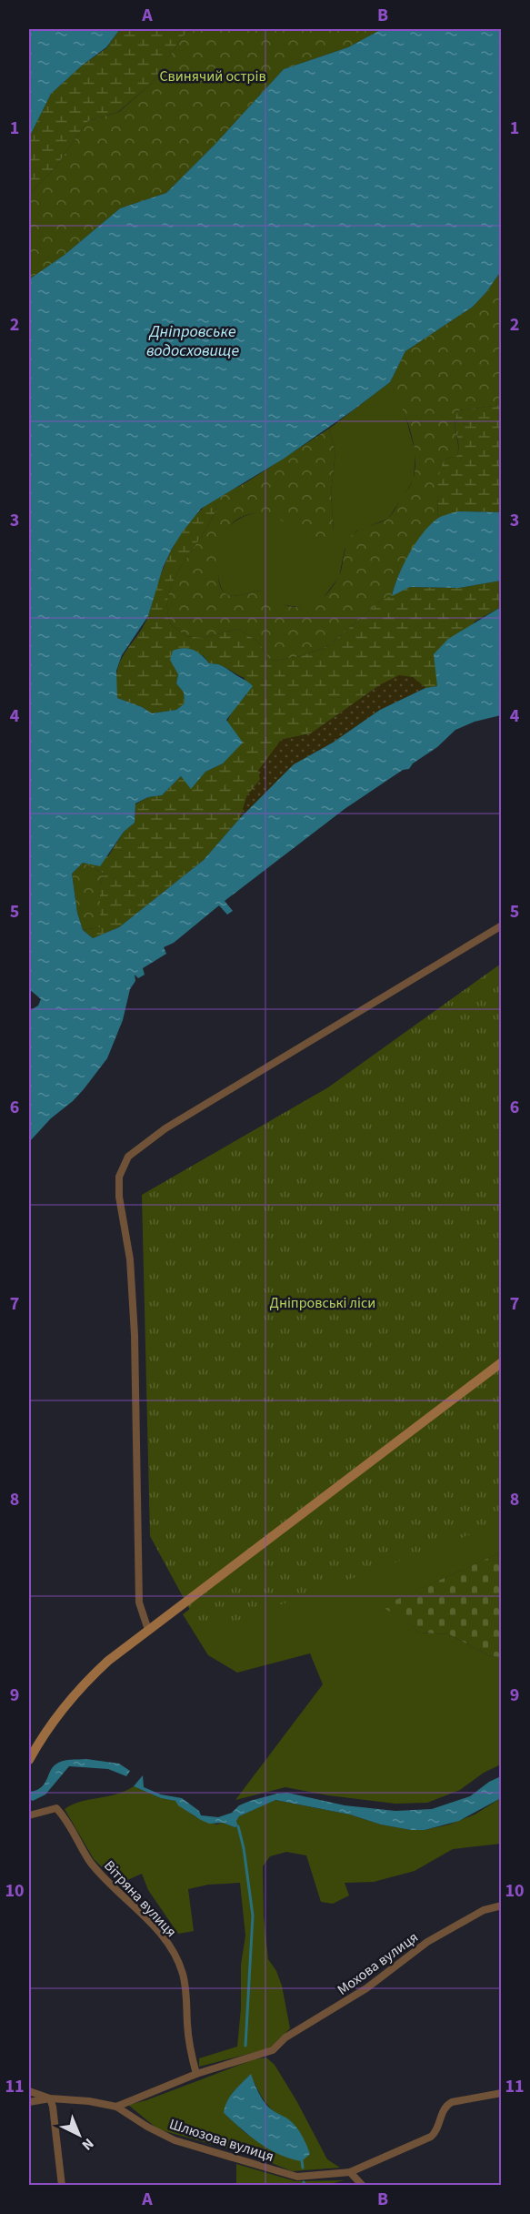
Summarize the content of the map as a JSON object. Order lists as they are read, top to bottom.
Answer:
{
  "streets": {
    "street": ["Вітряна вулиця", "Мохова вулиця", "Шлюзова вулиця"]
  },
  "crossings": [
    ["Вітряна вулиця", "Мохова вулиця"]
  ],
  "water": ["Дніпровське водосховище"],
  "parks": ["Свинячий острів", "Дніпровські ліси"],
  "north": "bottom right",
  "grid": {
    "columns": ["A", "B"],
    "rows": [
      "1",
      "2",
      "3",
      "4",
      "5",
      "6",
      "7",
      "8",
      "9",
      "10",
      "11"
    ]
  }
}
